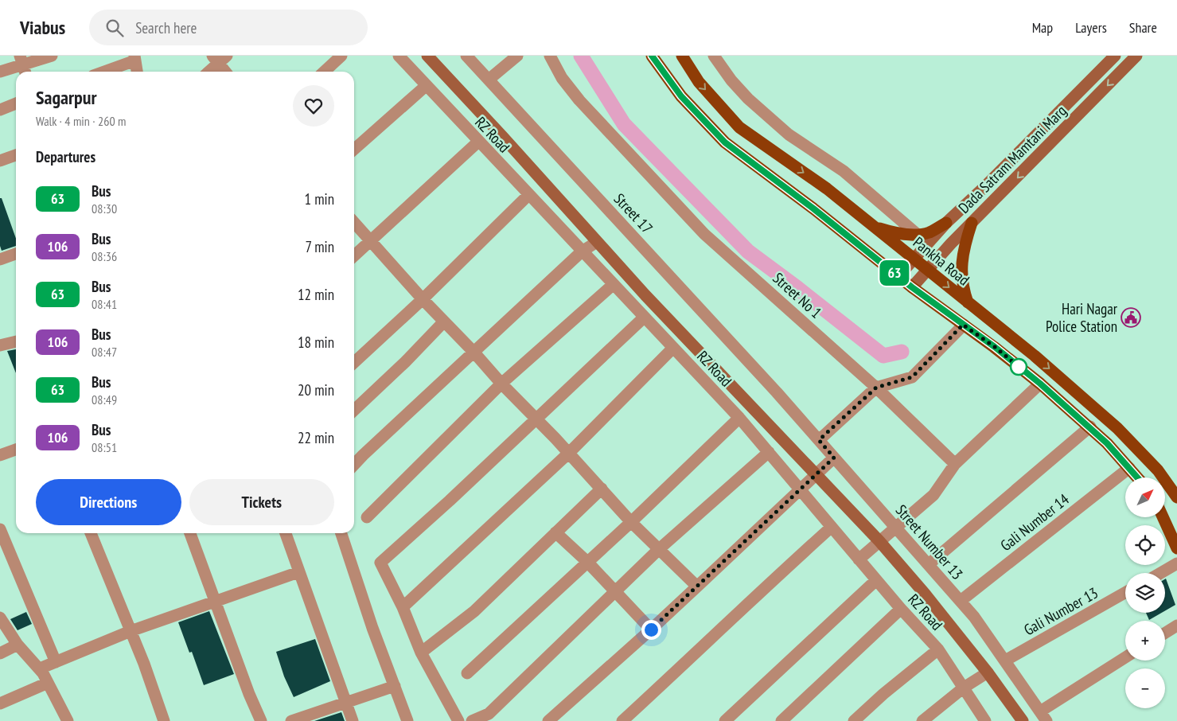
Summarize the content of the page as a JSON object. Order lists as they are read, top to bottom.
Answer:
{
  "streets": {
    "main road": ["Pankha Road"],
    "street": [
      "RZ Road",
      "Dada Satram Mamtani Marg",
      "Street 17",
      "Street No 1",
      "Gali Number 14",
      "Street Number 13",
      "Gali Number 13"
    ]
  },
  "crossings": [
    ["Dada Satram Mamtani Marg", "Pankha Road"],
    ["Street 17", "Street Number 13"],
    ["Gali Number 14", "Street Number 13"],
    ["Street Number 13", "Gali Number 13"]
  ],
  "places": {
    "public building": ["Hari Nagar Police Station"]
  },
  "lines": ["bus line 63"],
  "north": "top right",
  "page": {
    "header": "Viabus",
    "search": "Search here",
    "nav": ["Map", "Layers", "Share"],
    "on_map": "63",
    "heading": [
      ["Sagarpur", "Walk · 4 min · 260 m"],
      "Departures"
    ],
    "list": [
      {
        "mark": "63",
        "name": "Bus",
        "note": "08:30",
        "value": "1 min"
      },
      {
        "mark": "106",
        "name": "Bus",
        "note": "08:36",
        "value": "7 min"
      },
      {
        "mark": "63",
        "name": "Bus",
        "note": "08:41",
        "value": "12 min"
      },
      {
        "mark": "106",
        "name": "Bus",
        "note": "08:47",
        "value": "18 min"
      },
      {
        "mark": "63",
        "name": "Bus",
        "note": "08:49",
        "value": "20 min"
      },
      {
        "mark": "106",
        "name": "Bus",
        "note": "08:51",
        "value": "22 min"
      }
    ],
    "buttons": ["Directions", "Tickets"],
    "map_buttons": ["+", "−"]
  }
}
